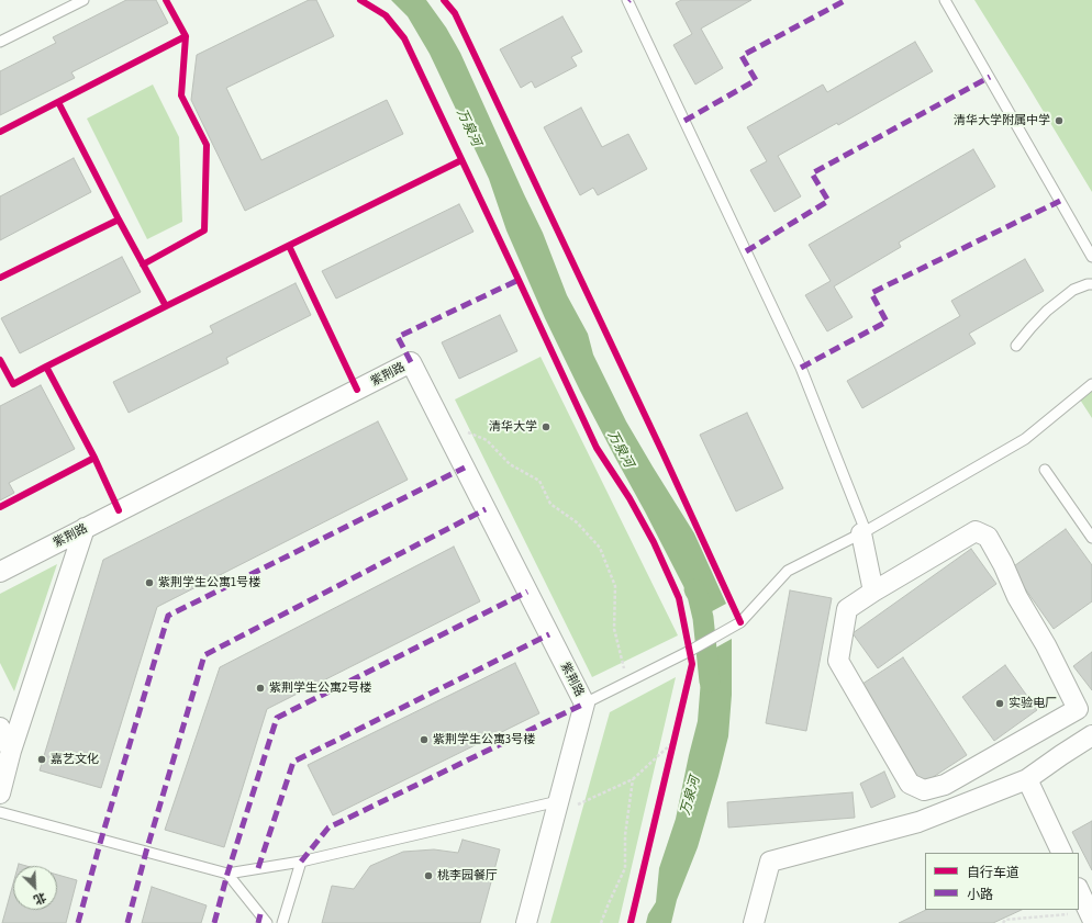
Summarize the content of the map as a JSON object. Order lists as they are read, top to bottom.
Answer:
{
  "streets": {
    "street": ["紫荆路"]
  },
  "water": ["万泉河"],
  "places": [
    "清华大学附属中学",
    "清华大学",
    "紫荆学生公寓1号楼",
    "紫荆学生公寓2号楼",
    "实验电厂",
    "紫荆学生公寓3号楼",
    "嘉艺文化",
    "桃李园餐厅"
  ],
  "legend": ["自行车道", "小路"],
  "north": "bottom right"
}
